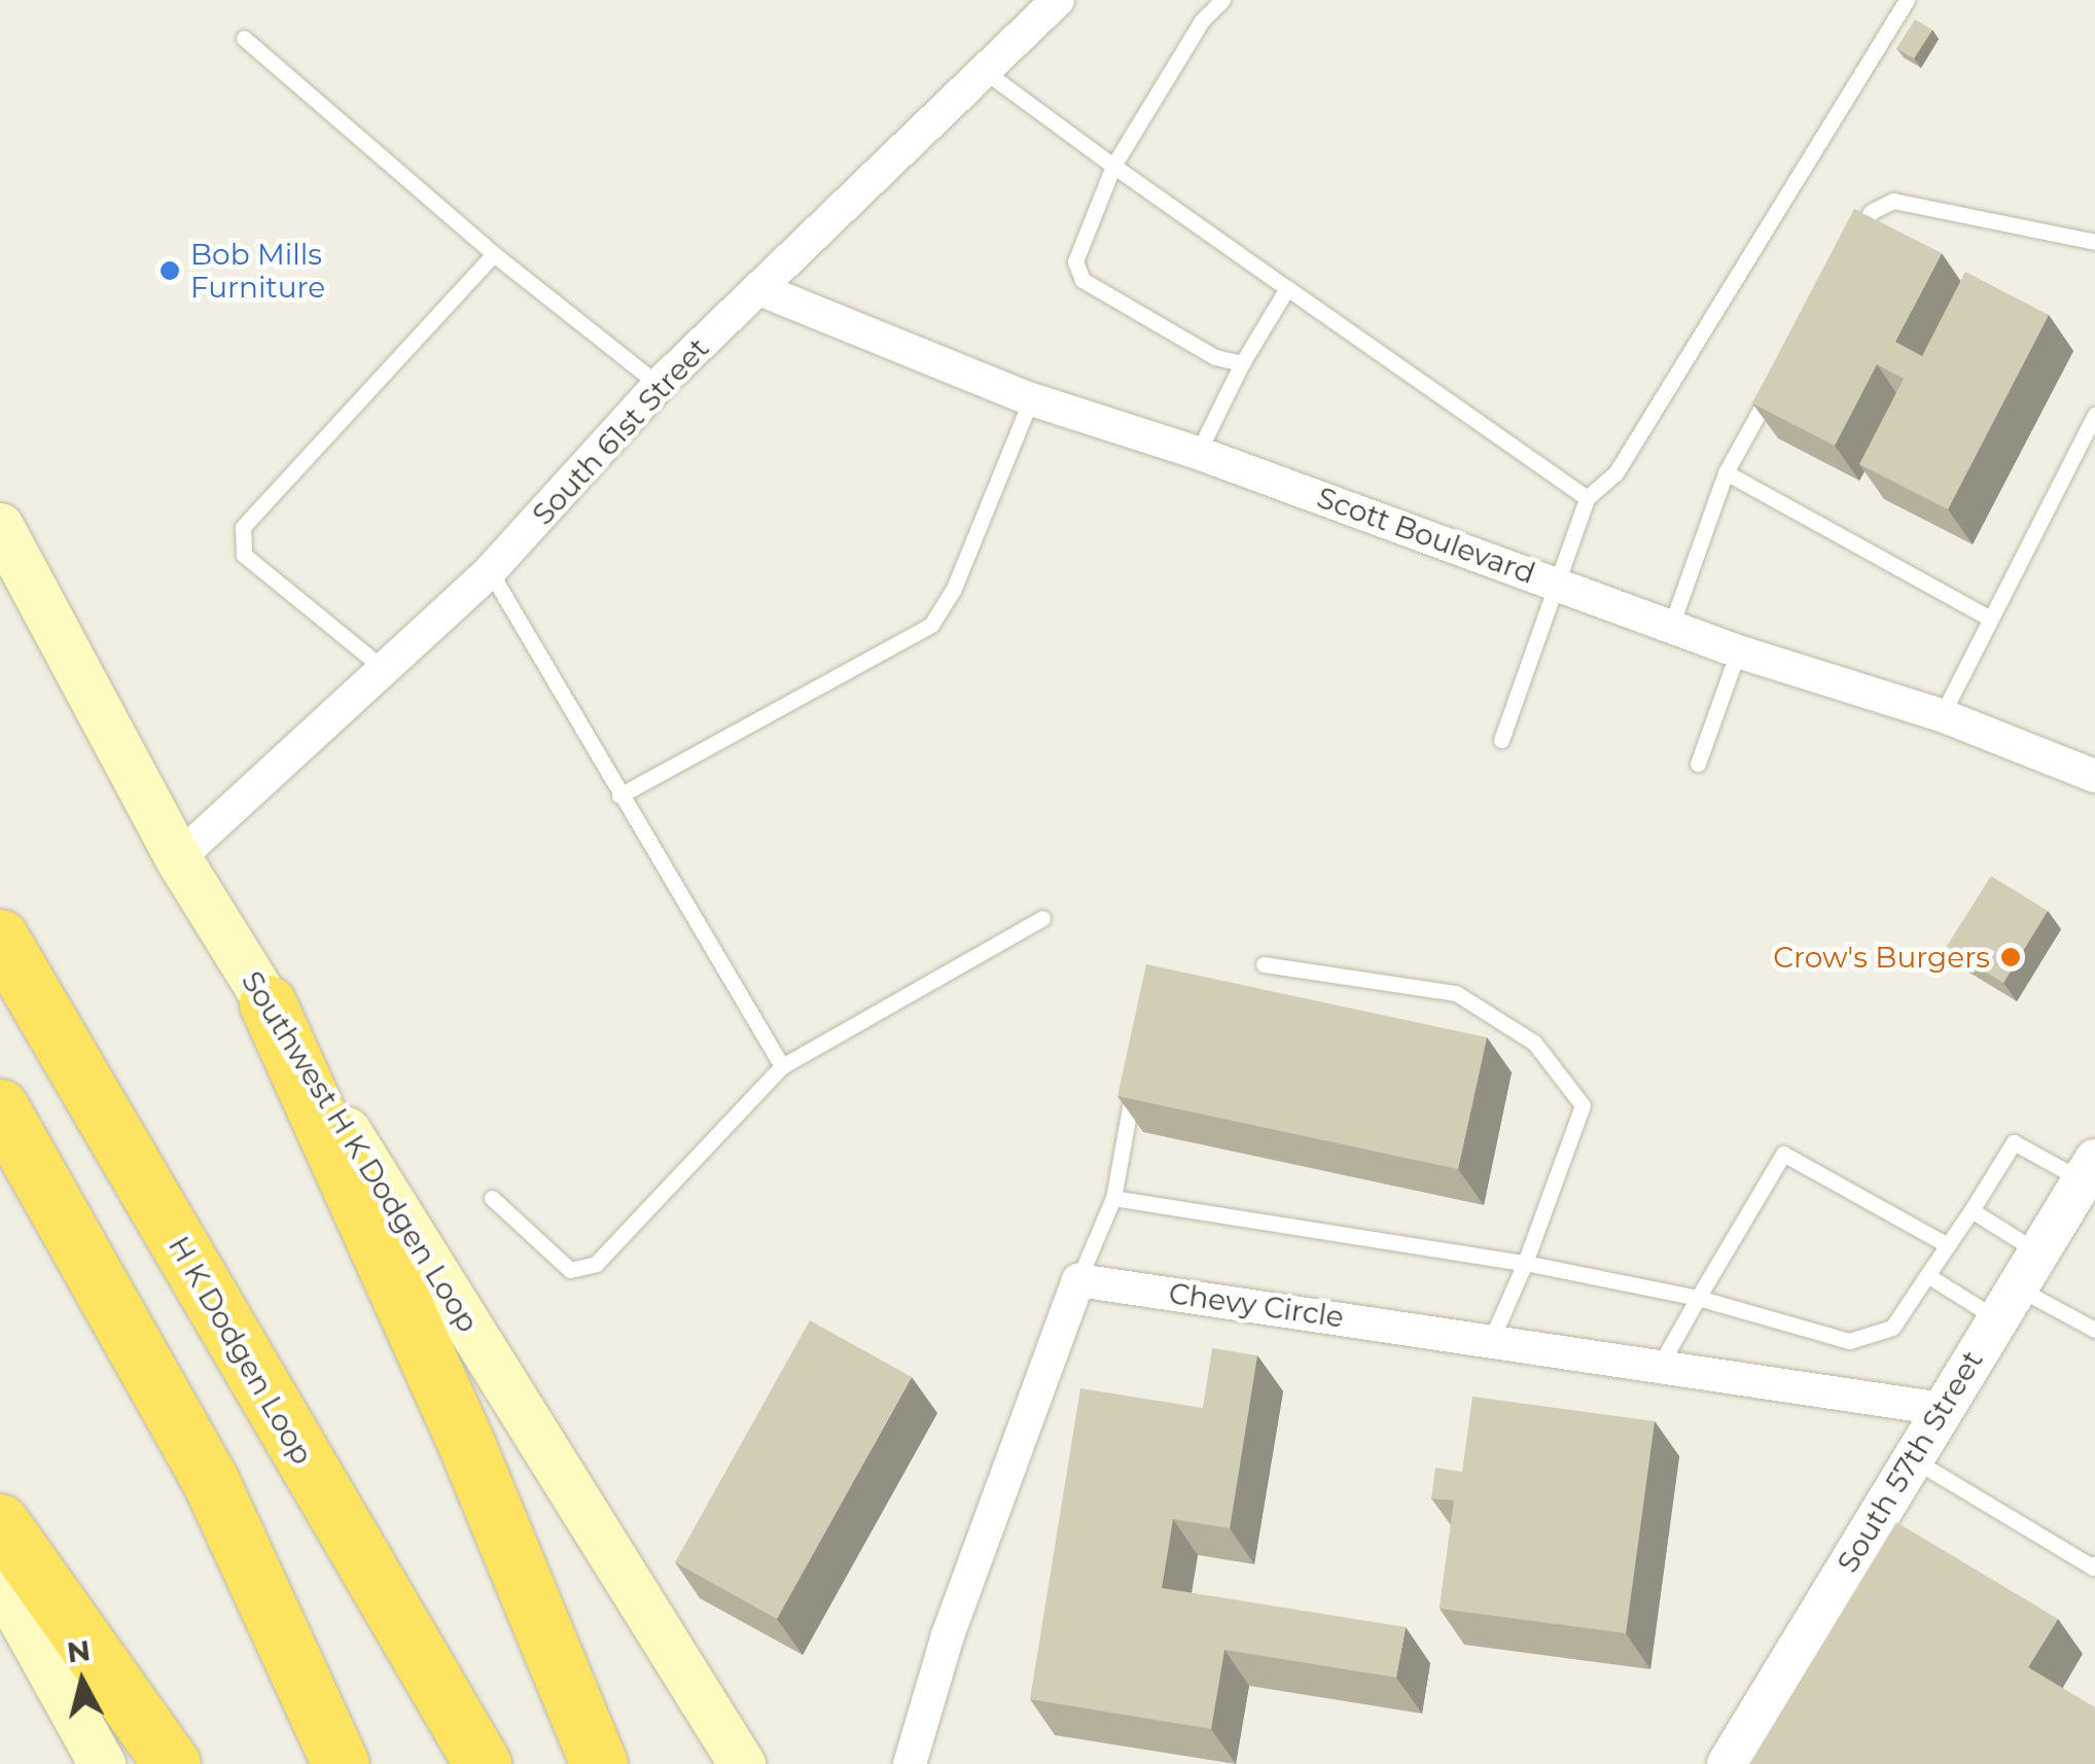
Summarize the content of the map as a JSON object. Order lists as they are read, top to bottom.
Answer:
{
  "streets": {
    "highway": ["H K Dodgen Loop"],
    "main road": ["Southwest H K Dodgen Loop"],
    "street": [
      "South 61st Street",
      "Scott Boulevard",
      "Chevy Circle",
      "South 57th Street"
    ]
  },
  "crossings": [
    ["South 61st Street", "Scott Boulevard"],
    ["South 61st Street", "Southwest H K Dodgen Loop"],
    ["Chevy Circle", "South 57th Street"]
  ],
  "places": ["Bob Mills Furniture", "Crow's Burgers"],
  "north": "top"
}
